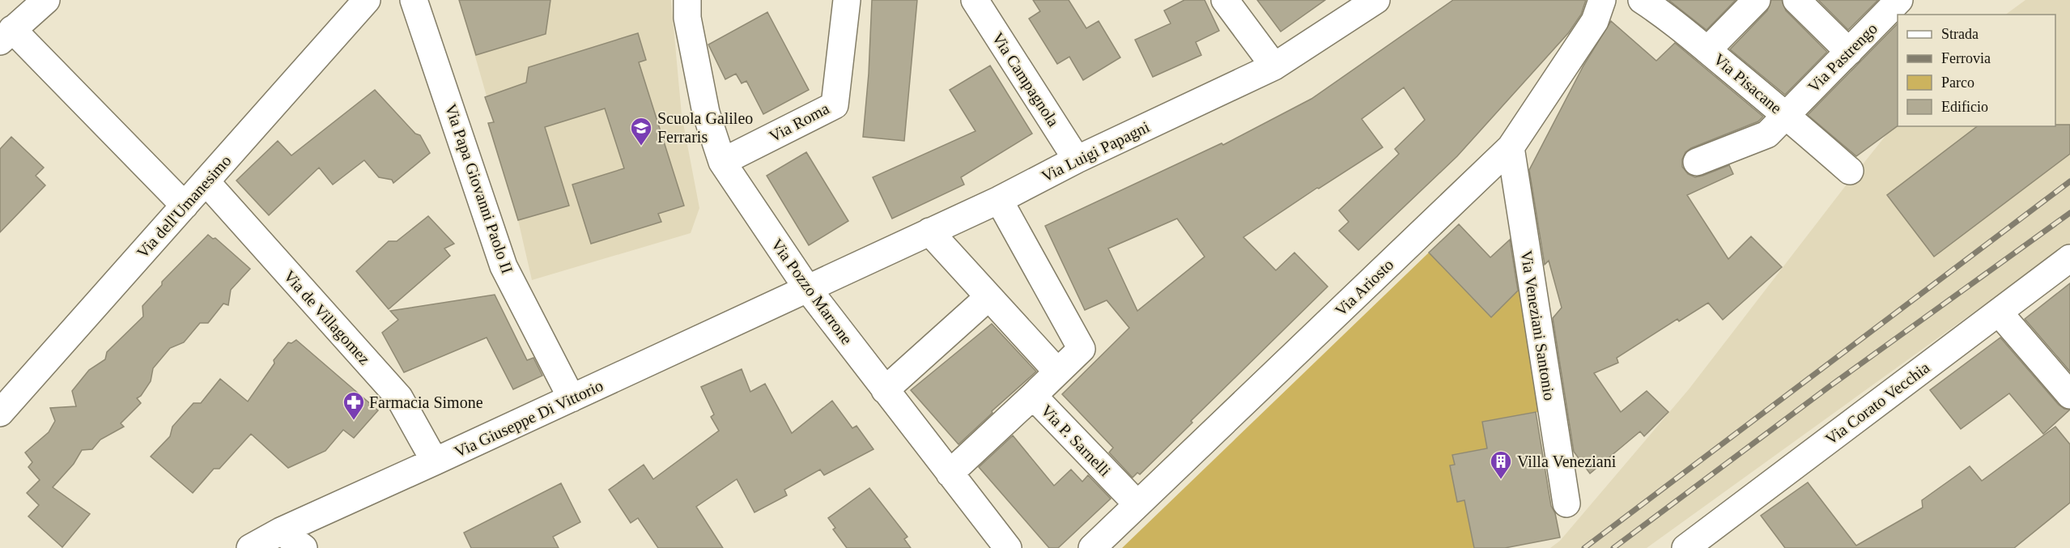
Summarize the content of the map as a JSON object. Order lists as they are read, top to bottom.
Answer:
{
  "streets": {
    "street": [
      "Via Pastrengo",
      "Via Campagnola",
      "Via Pisacane",
      "Via Roma",
      "Via Luigi Papagni",
      "Via Papa Giovanni Paolo II",
      "Via dell'Umanesimo",
      "Via Ariosto",
      "Via Pozzo Marrone",
      "Via de Villagomez",
      "Via Veneziani Santonio",
      "Via Corato Vecchia",
      "Via Giuseppe Di Vittorio",
      "Via P. Sarnelli"
    ]
  },
  "crossings": [
    ["Via Pastrengo", "Via Pisacane"],
    ["Via Campagnola", "Via Luigi Papagni"],
    ["Via Roma", "Via Pozzo Marrone"],
    ["Via Luigi Papagni", "Via Pozzo Marrone"],
    ["Via Luigi Papagni", "Via Giuseppe Di Vittorio"],
    ["Via Papa Giovanni Paolo II", "Via Giuseppe Di Vittorio"],
    ["Via dell'Umanesimo", "Via de Villagomez"],
    ["Via Ariosto", "Via Veneziani Santonio"],
    ["Via Ariosto", "Via P. Sarnelli"],
    ["Via Pozzo Marrone", "Via Giuseppe Di Vittorio"],
    ["Via Pozzo Marrone", "Via P. Sarnelli"],
    ["Via de Villagomez", "Via Giuseppe Di Vittorio"]
  ],
  "places": {
    "school or university": ["Scuola Galileo Ferraris"],
    "pharmacy": ["Farmacia Simone"],
    "building": ["Villa Veneziani"]
  },
  "legend": [
    "Strada",
    "Ferrovia",
    "Parco",
    "Edificio"
  ]
}
